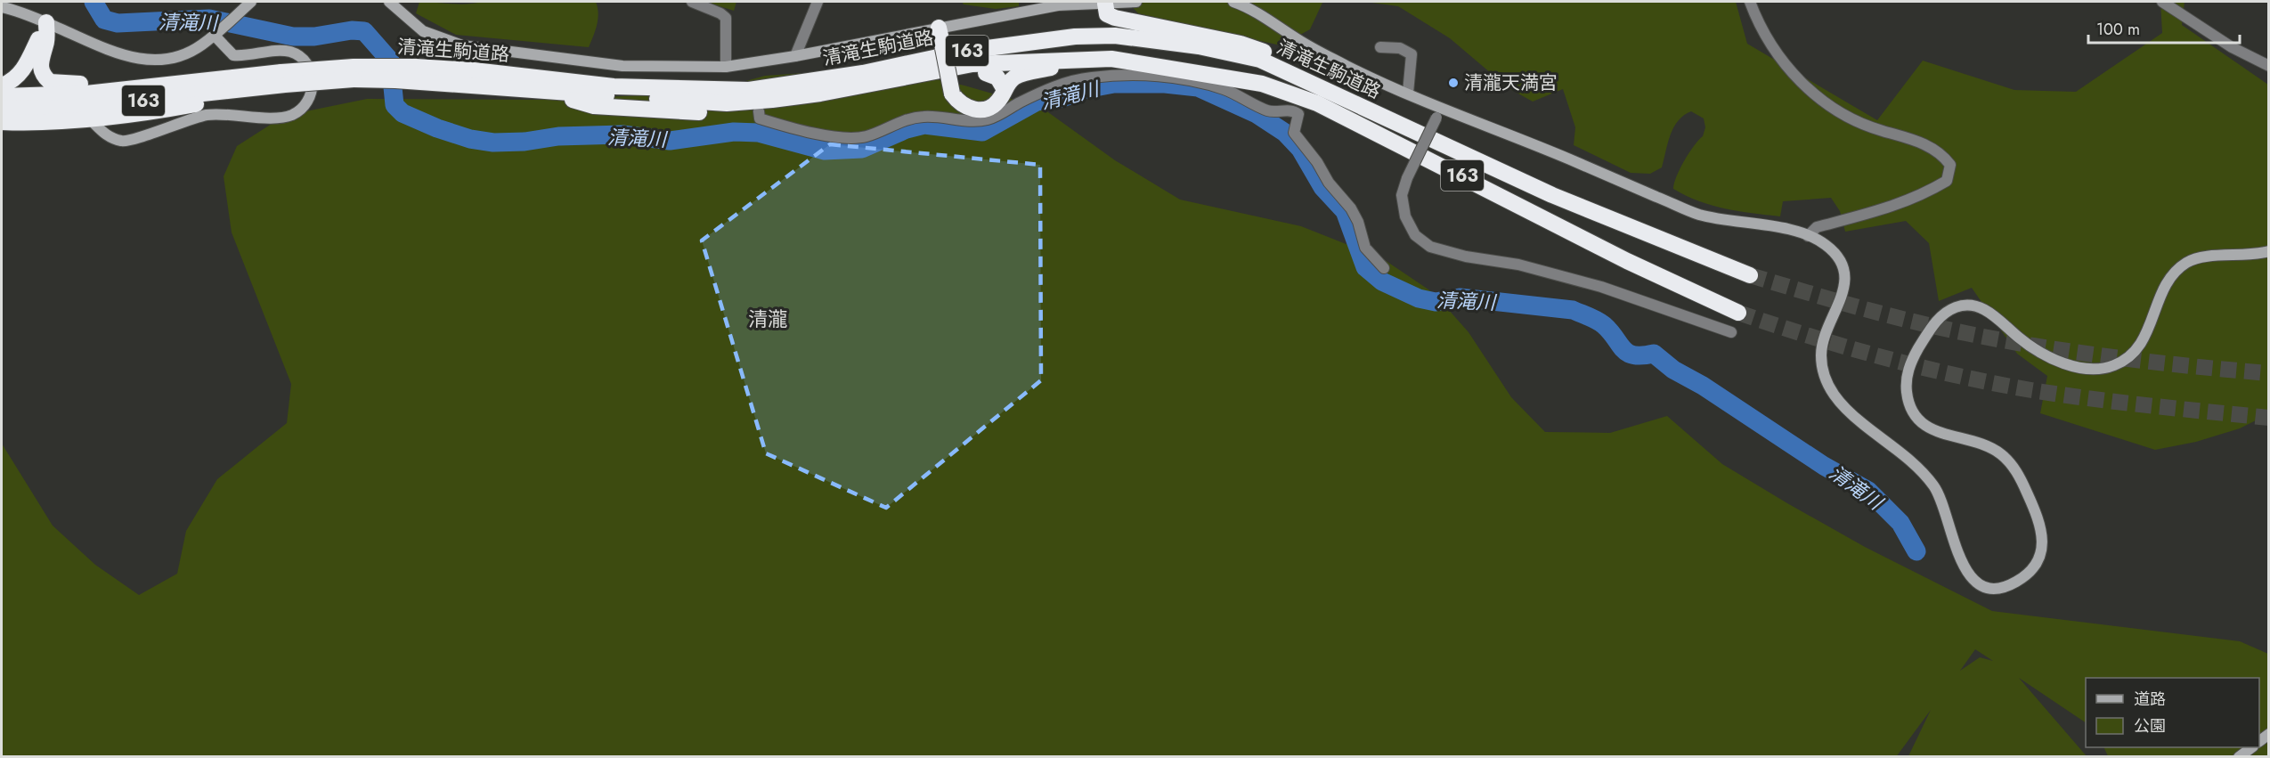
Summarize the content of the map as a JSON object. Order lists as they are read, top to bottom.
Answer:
{
  "streets": {
    "highway": ["清滝生駒道路", "163"]
  },
  "crossings": [
    ["清滝生駒道路", "163"]
  ],
  "districts": ["清瀧"],
  "water": ["清滝川"],
  "places": ["清瀧天満宮"],
  "legend": ["道路", "公園"],
  "scale_bar": "100 m"
}
